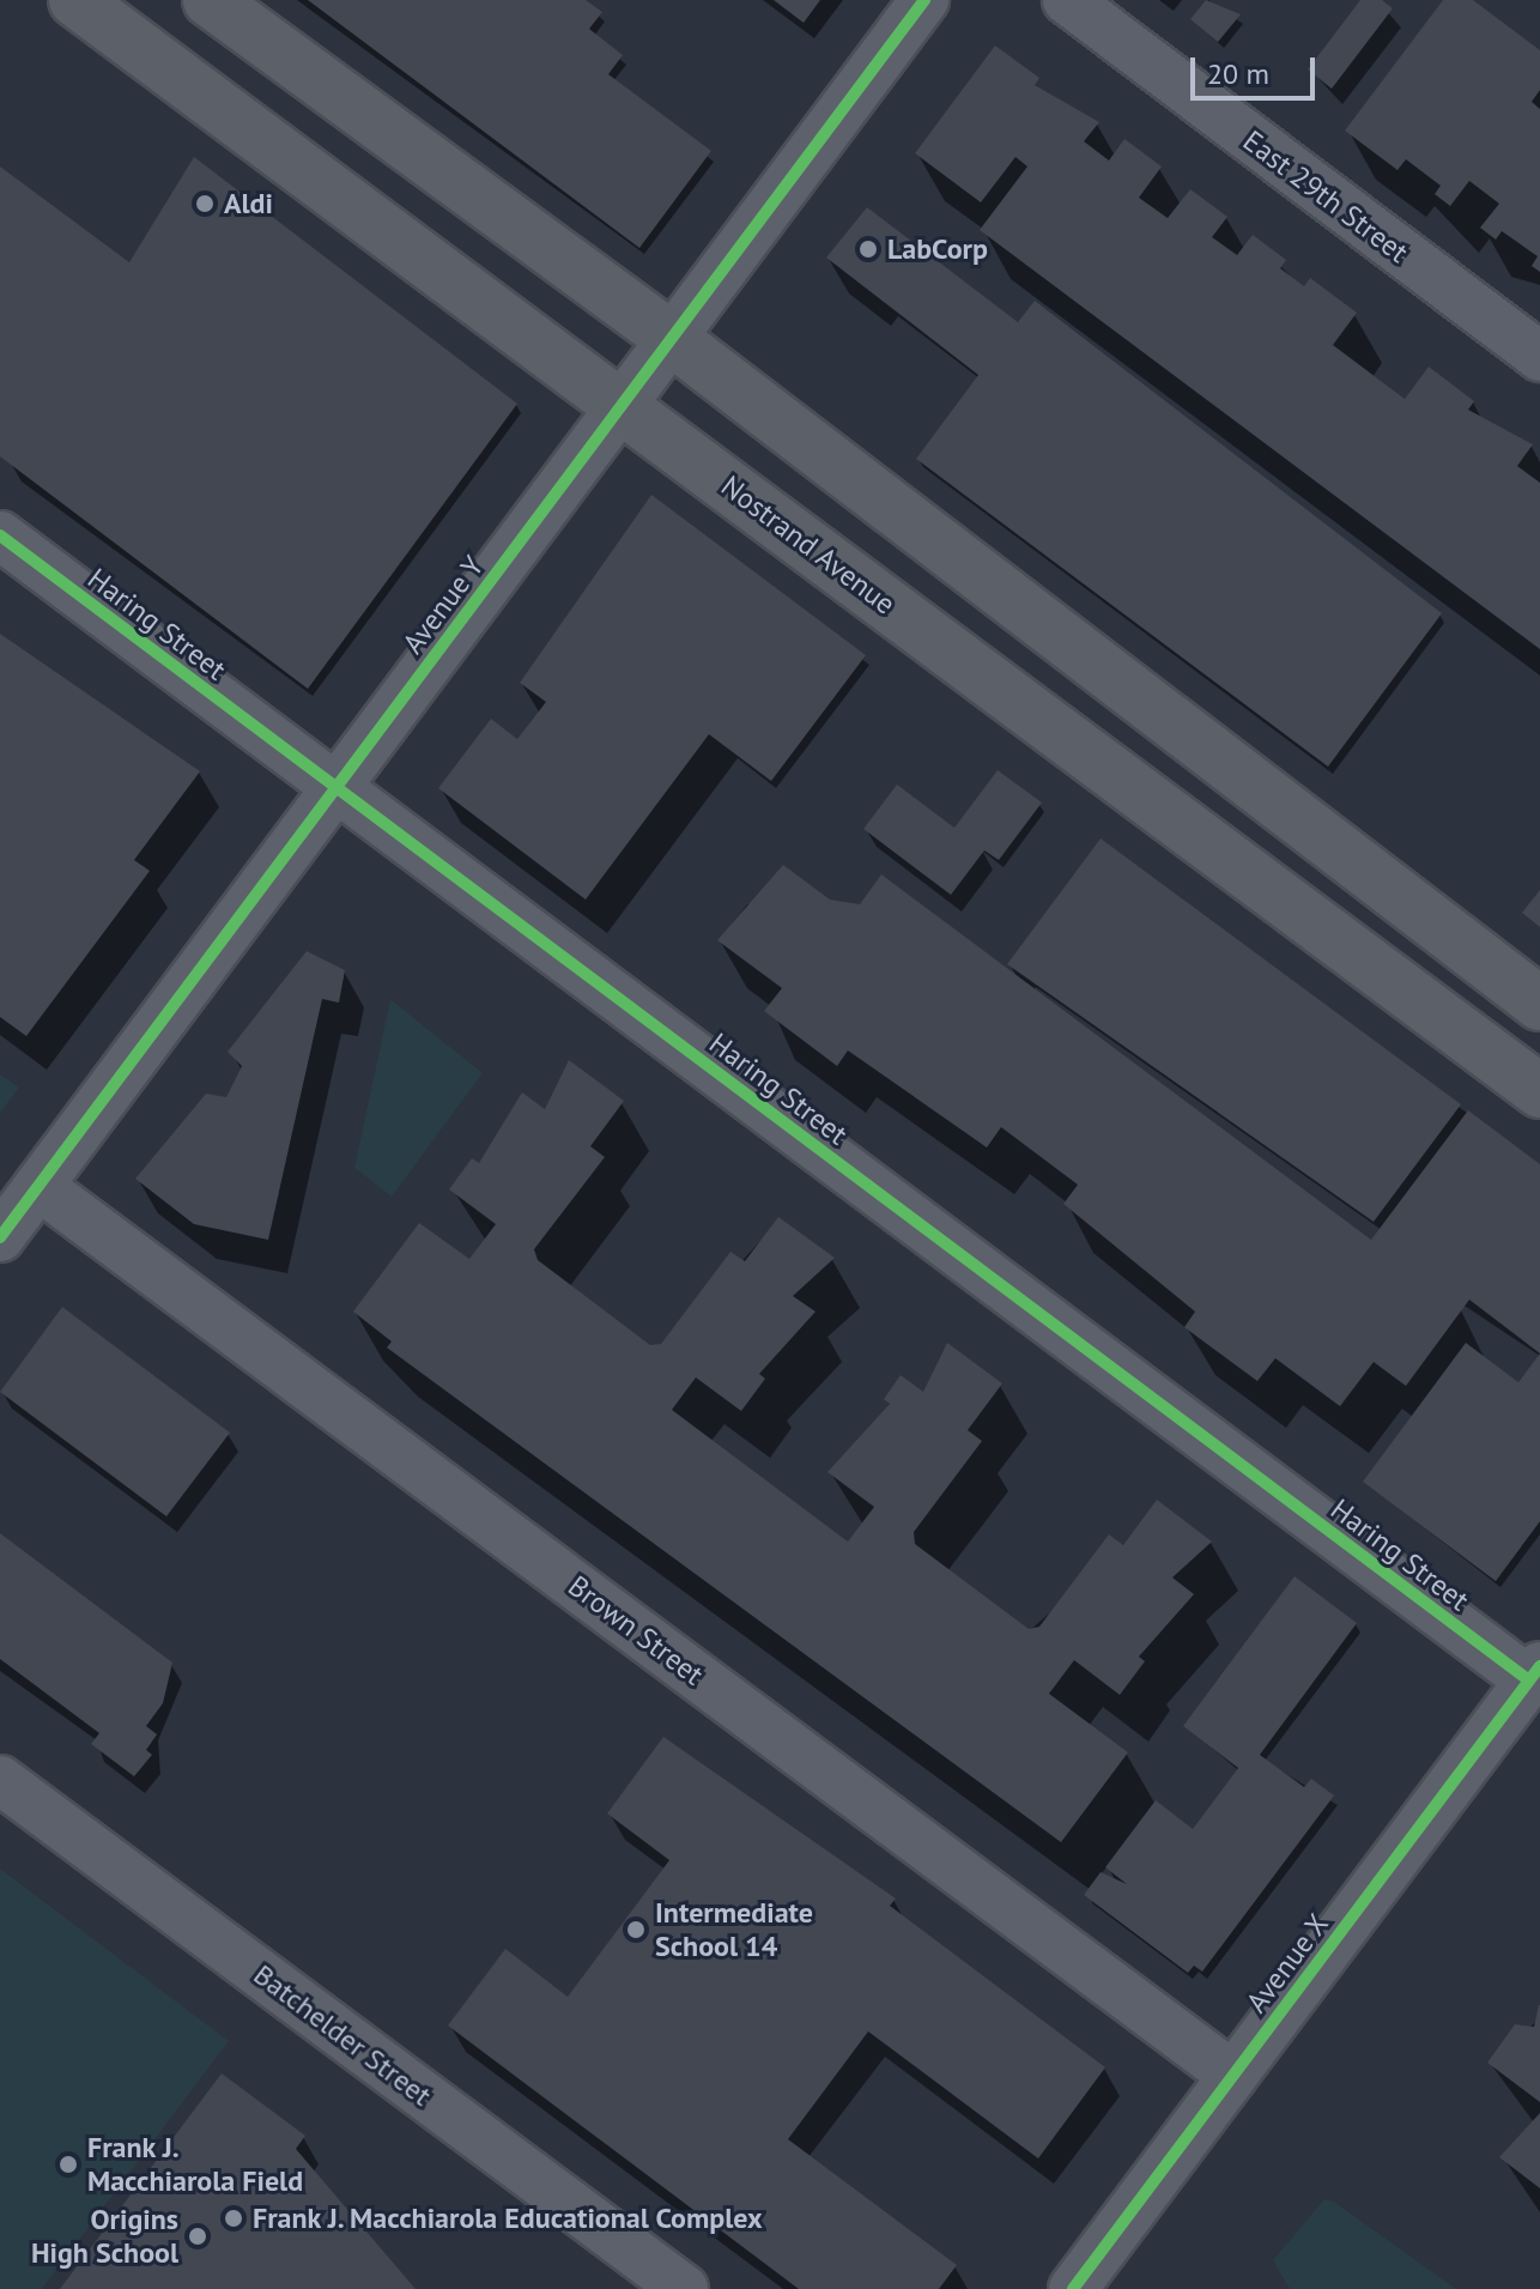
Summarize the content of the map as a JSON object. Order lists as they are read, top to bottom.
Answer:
{
  "streets": {
    "main road": ["Nostrand Avenue"],
    "street": [
      "East 29th Street",
      "Avenue Y",
      "Haring Street",
      "Brown Street",
      "Avenue X",
      "Batchelder Street"
    ]
  },
  "crossings": [
    ["Nostrand Avenue", "Avenue Y"],
    ["Avenue Y", "Haring Street"],
    ["Avenue Y", "Brown Street"],
    ["Haring Street", "Avenue X"],
    ["Brown Street", "Avenue X"]
  ],
  "places": [
    "Aldi",
    "LabCorp",
    "Intermediate School 14",
    "Frank J. Macchiarola Field",
    "Frank J. Macchiarola Educational Complex",
    "Origins High School"
  ],
  "scale_bar": "20 m"
}
